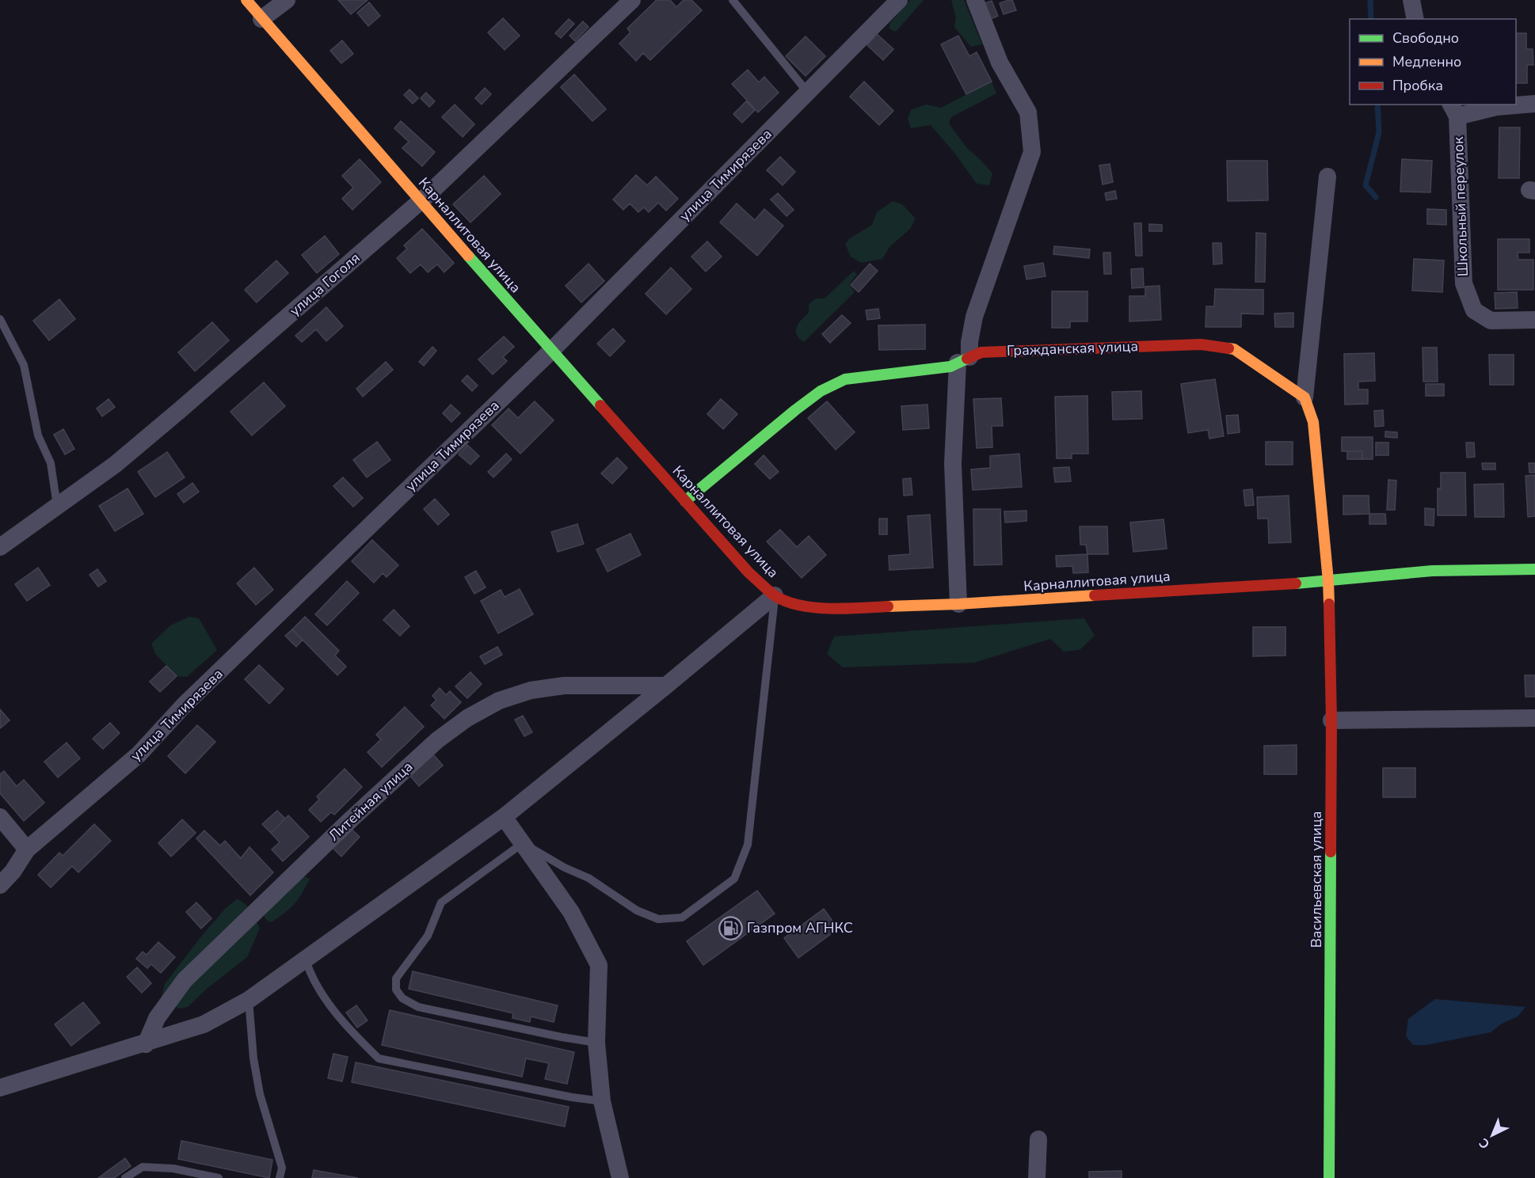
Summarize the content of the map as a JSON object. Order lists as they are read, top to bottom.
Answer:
{
  "streets": {
    "street": [
      "улица Тимирязева",
      "Школьный переулок",
      "Карналлитовая улица",
      "улица Гоголя",
      "Гражданская улица",
      "Литейная улица",
      "Васильевская улица"
    ]
  },
  "crossings": [
    ["улица Тимирязева", "Карналлитовая улица"],
    ["Карналлитовая улица", "улица Гоголя"],
    ["Карналлитовая улица", "Гражданская улица"],
    ["Карналлитовая улица", "Васильевская улица"]
  ],
  "places": {
    "fuel station": ["Газпром АГНКС"]
  },
  "legend": ["Свободно", "Медленно", "Пробка"],
  "north": "bottom left"
}
